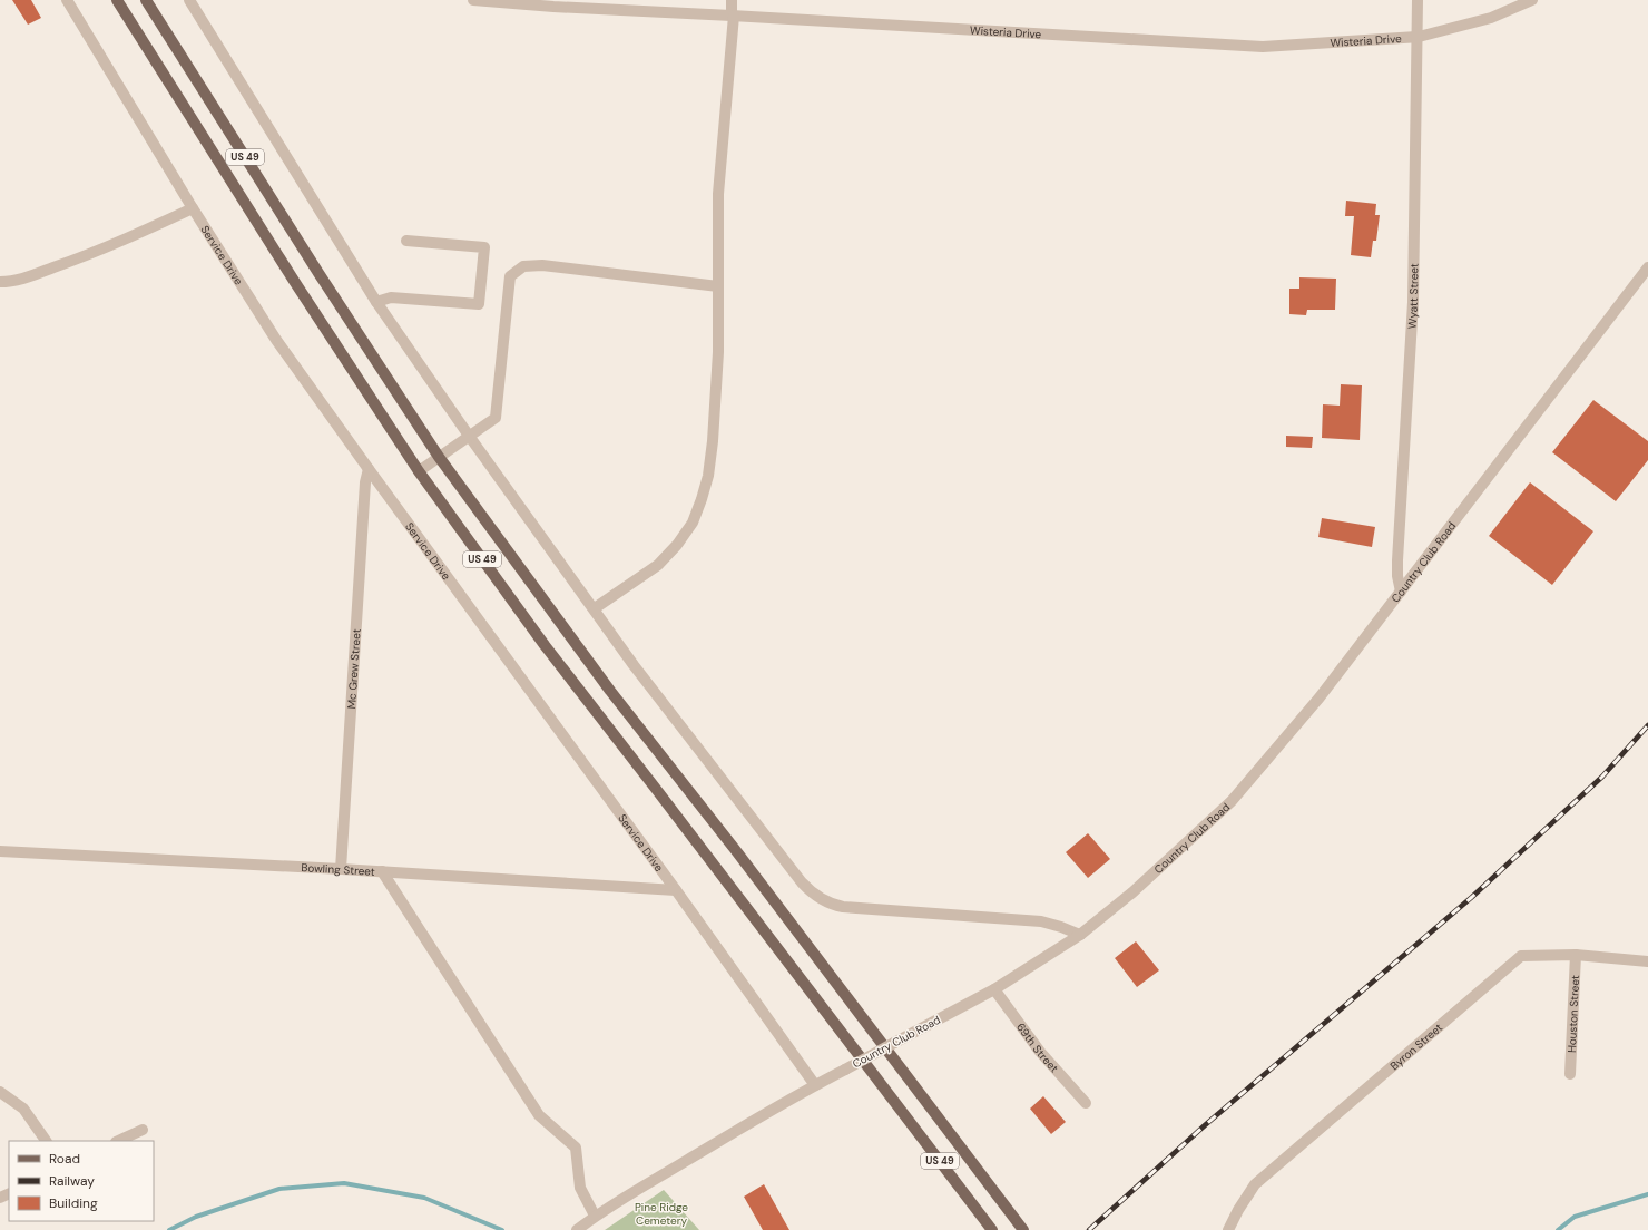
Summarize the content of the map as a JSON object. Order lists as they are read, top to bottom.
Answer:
{
  "streets": {
    "main road": ["US 49"],
    "street": [
      "Wisteria Drive",
      "Service Drive",
      "Wyatt Street",
      "Country Club Road",
      "Mc Grew Street",
      "Bowling Street",
      "Houston Street",
      "Byron Street",
      "69th Street"
    ]
  },
  "crossings": [
    ["Wisteria Drive", "Wyatt Street"],
    ["Service Drive", "Country Club Road"],
    ["Service Drive", "Mc Grew Street"],
    ["Service Drive", "Bowling Street"],
    ["Wyatt Street", "Country Club Road"],
    ["Country Club Road", "69th Street"],
    ["Mc Grew Street", "Bowling Street"],
    ["Houston Street", "Byron Street"]
  ],
  "parks": ["Pine Ridge Cemetery"],
  "legend": ["Road", "Railway", "Building"]
}
